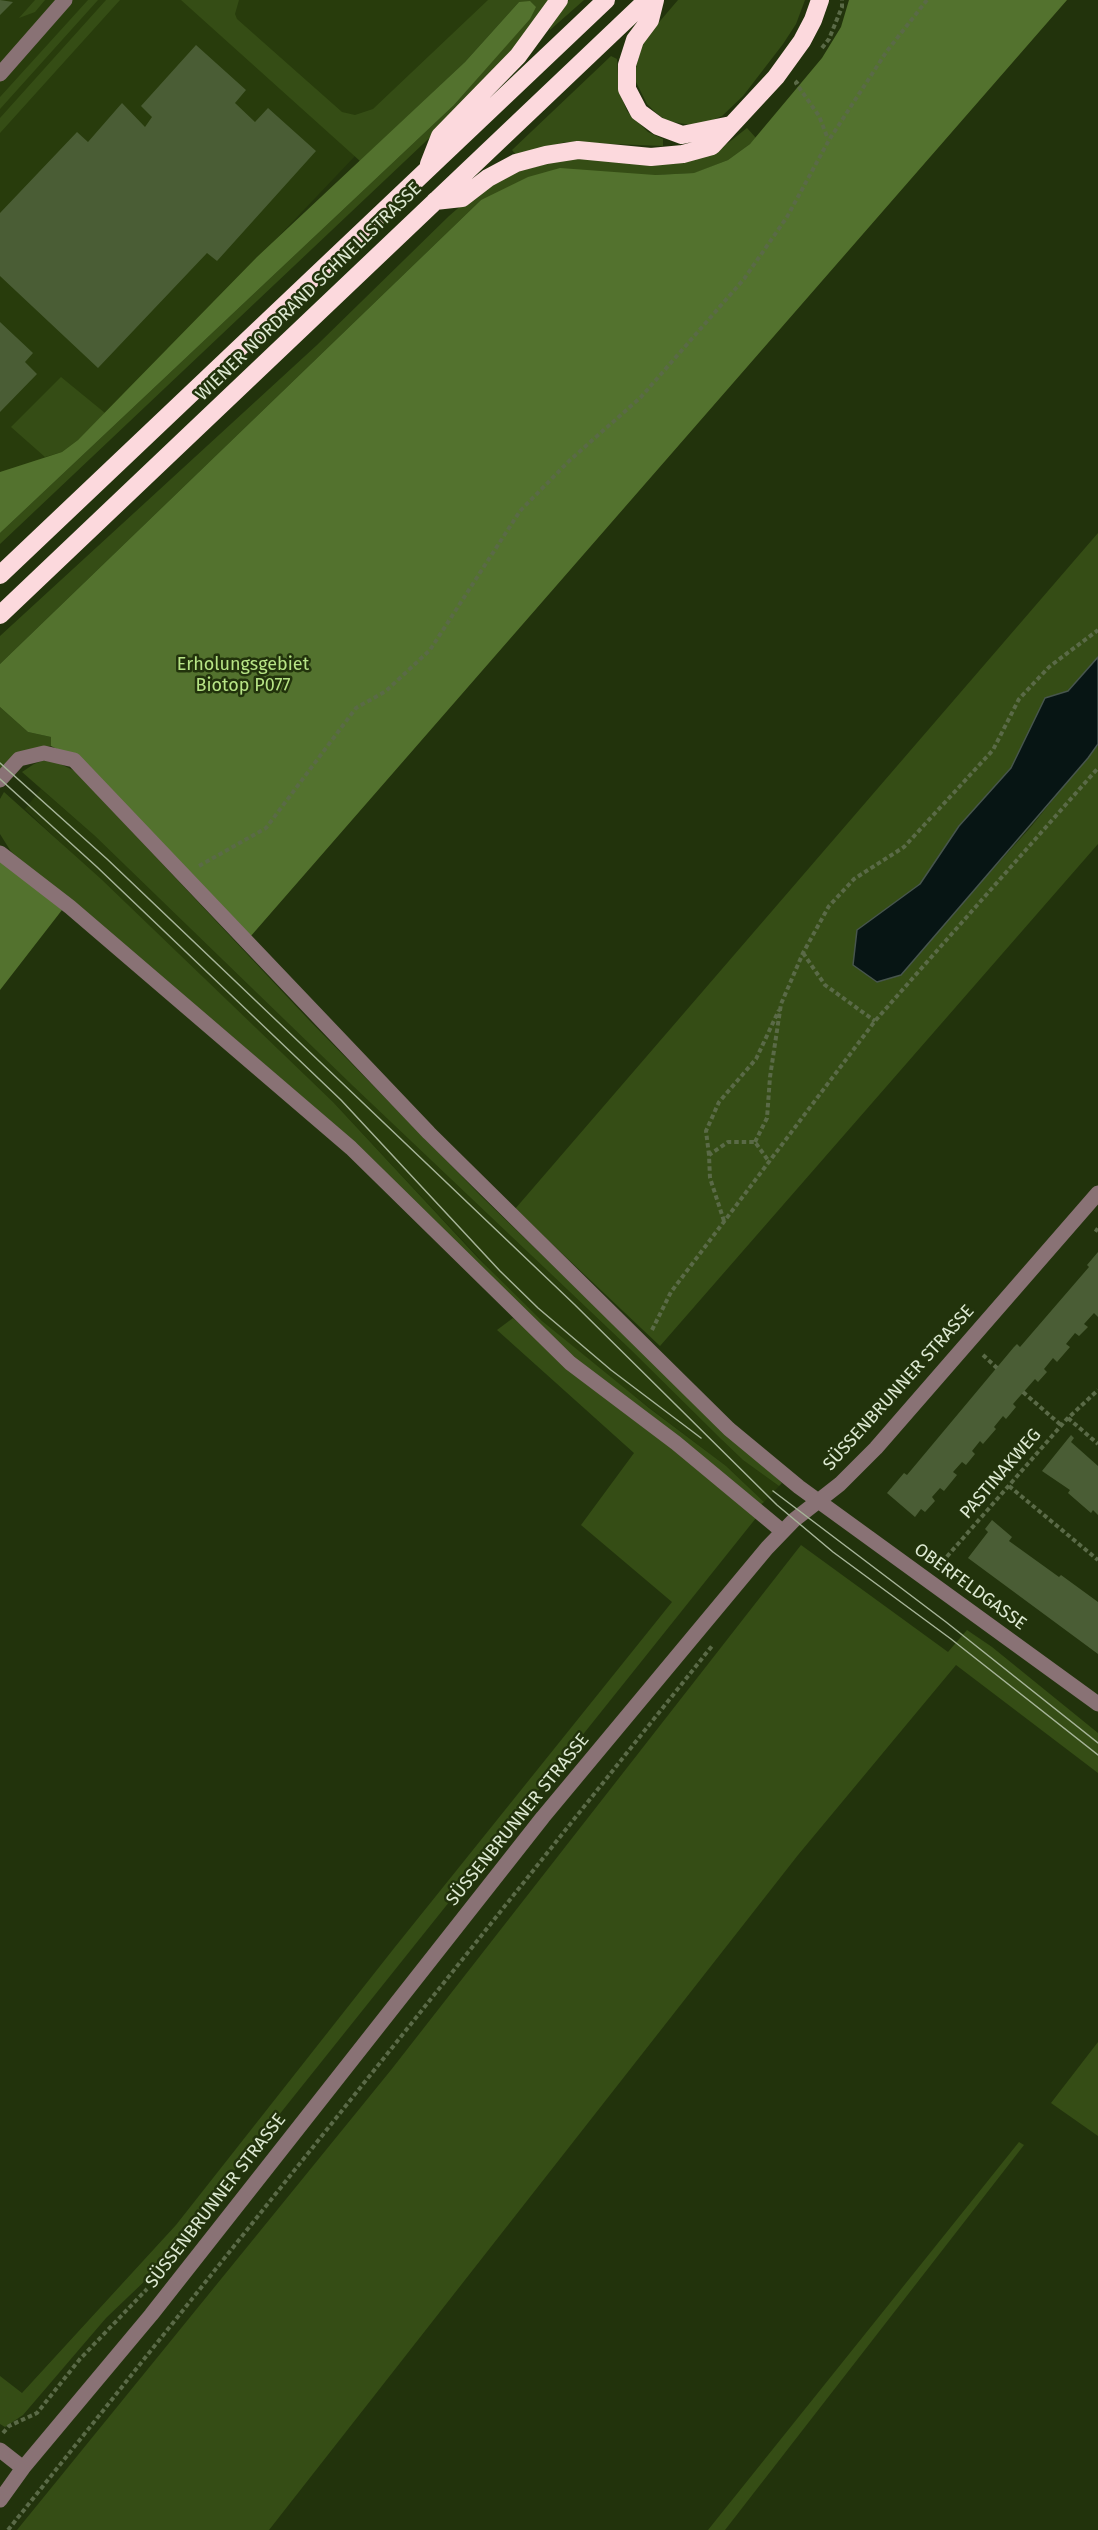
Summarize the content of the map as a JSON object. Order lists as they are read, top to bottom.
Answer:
{
  "streets": {
    "highway": ["WIENER NORDRAND SCHNELLSTRASSE"],
    "street": ["SÜSSENBRUNNER STRASSE", "OBERFELDGASSE"],
    "path": ["PASTINAKWEG"]
  },
  "crossings": [
    ["SÜSSENBRUNNER STRASSE", "OBERFELDGASSE"],
    ["PASTINAKWEG", "OBERFELDGASSE"]
  ],
  "parks": ["Erholungsgebiet Biotop P077"]
}
